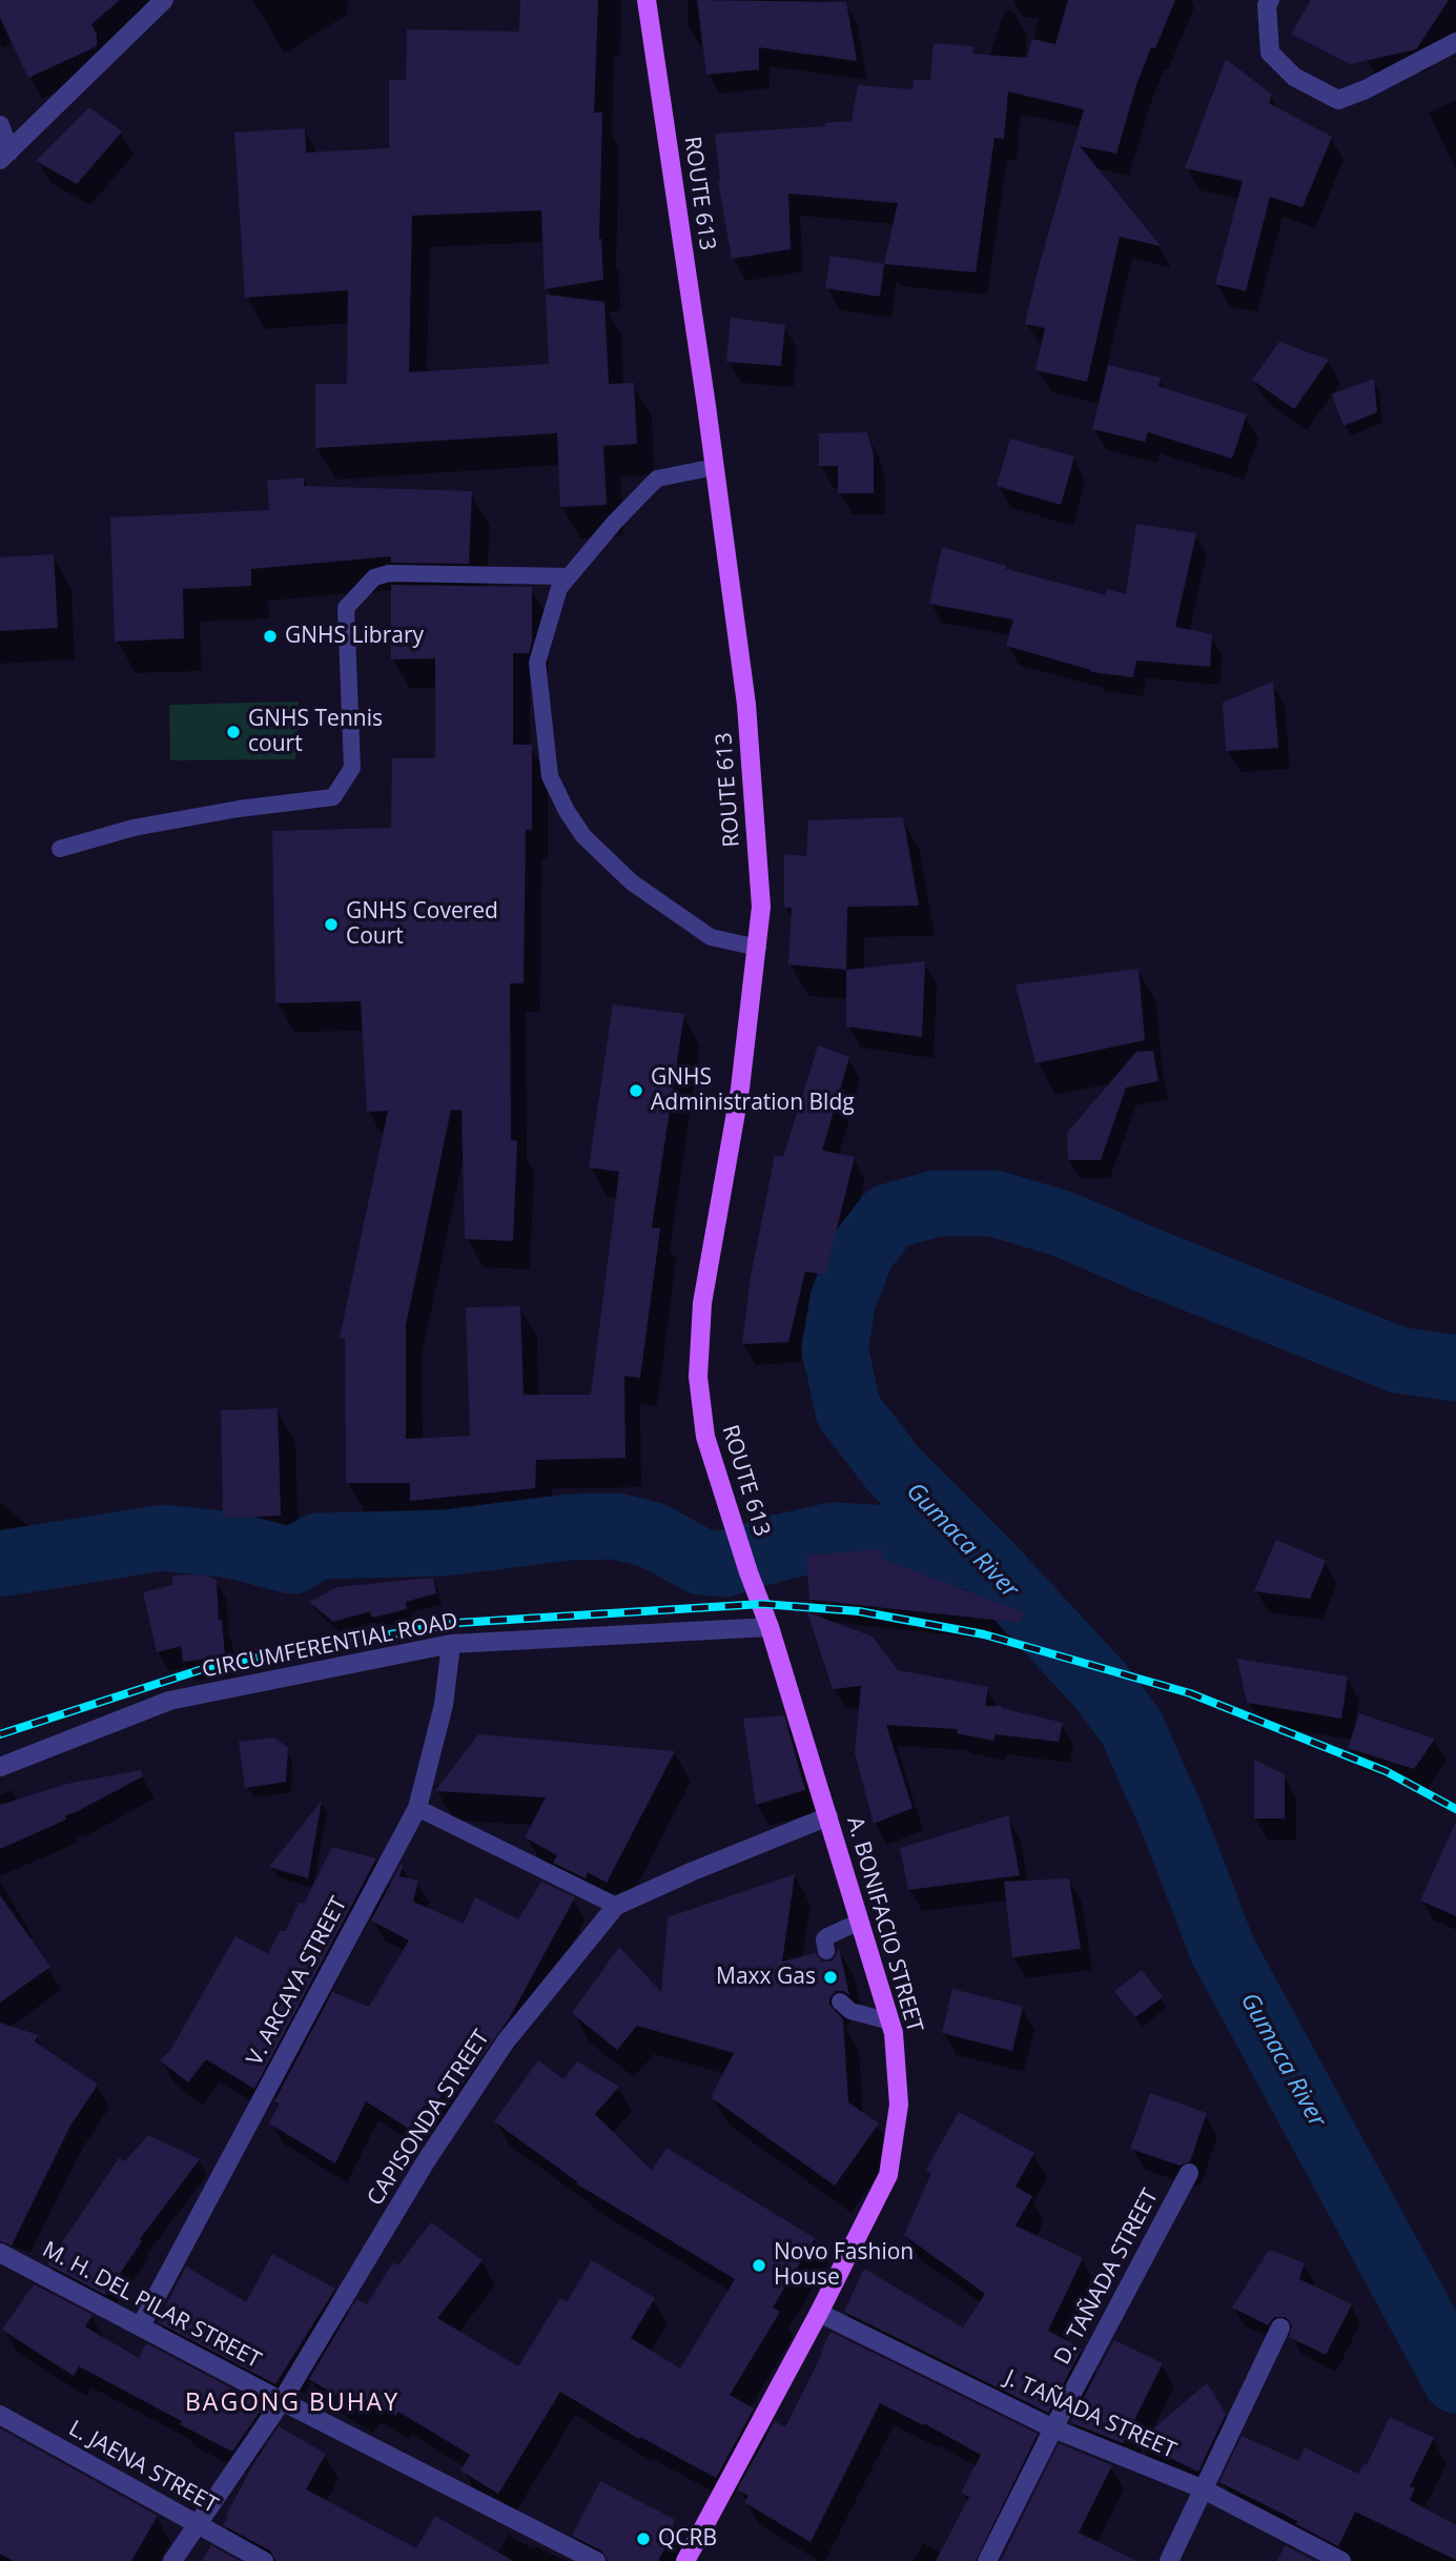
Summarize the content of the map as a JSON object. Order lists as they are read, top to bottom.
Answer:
{
  "streets": {
    "main road": ["ROUTE 613", "A. BONIFACIO STREET"],
    "street": [
      "CIRCUMFERENTIAL ROAD",
      "V. ARCAYA STREET",
      "CAPISONDA STREET",
      "D. TAÑADA STREET",
      "M. H. DEL PILAR STREET",
      "J. TAÑADA STREET",
      "L. JAENA STREET"
    ]
  },
  "crossings": [
    ["ROUTE 613", "A. BONIFACIO STREET"],
    ["CIRCUMFERENTIAL ROAD", "A. BONIFACIO STREET"],
    ["CIRCUMFERENTIAL ROAD", "V. ARCAYA STREET"],
    ["A. BONIFACIO STREET", "CAPISONDA STREET"],
    ["A. BONIFACIO STREET", "J. TAÑADA STREET"],
    ["V. ARCAYA STREET", "M. H. DEL PILAR STREET"],
    ["CAPISONDA STREET", "M. H. DEL PILAR STREET"],
    ["CAPISONDA STREET", "L. JAENA STREET"],
    ["D. TAÑADA STREET", "J. TAÑADA STREET"]
  ],
  "districts": ["BAGONG BUHAY"],
  "water": ["Gumaca River"],
  "places": [
    "GNHS Library",
    "GNHS Tennis court",
    "GNHS Covered Court",
    "GNHS Administration Bldg",
    "Maxx Gas",
    "Novo Fashion House",
    "QCRB"
  ]
}
